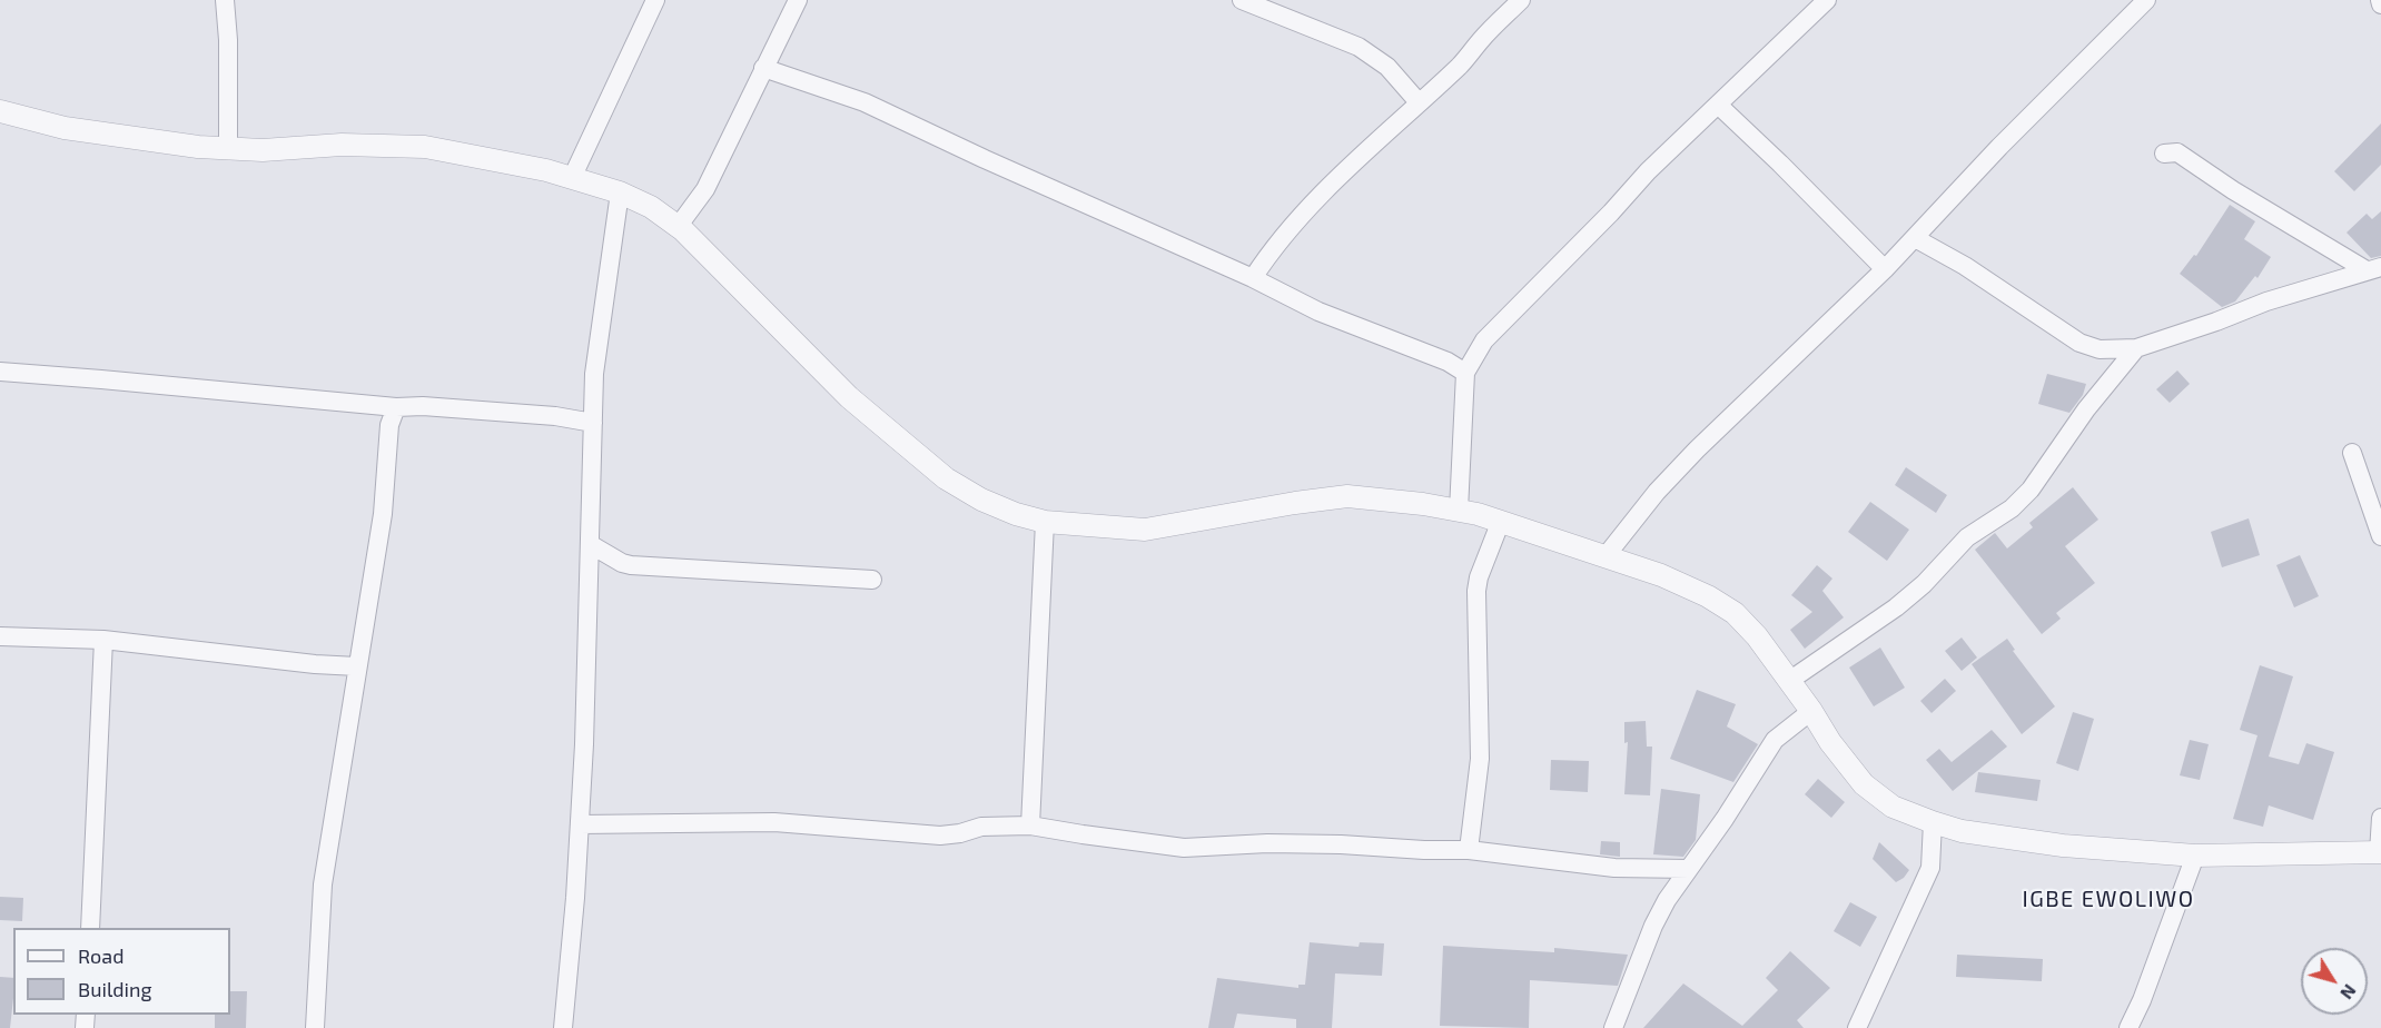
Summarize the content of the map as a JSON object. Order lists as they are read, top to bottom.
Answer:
{
  "districts": ["IGBE EWOLIWO"],
  "legend": ["Road", "Building"],
  "north": "bottom right"
}
